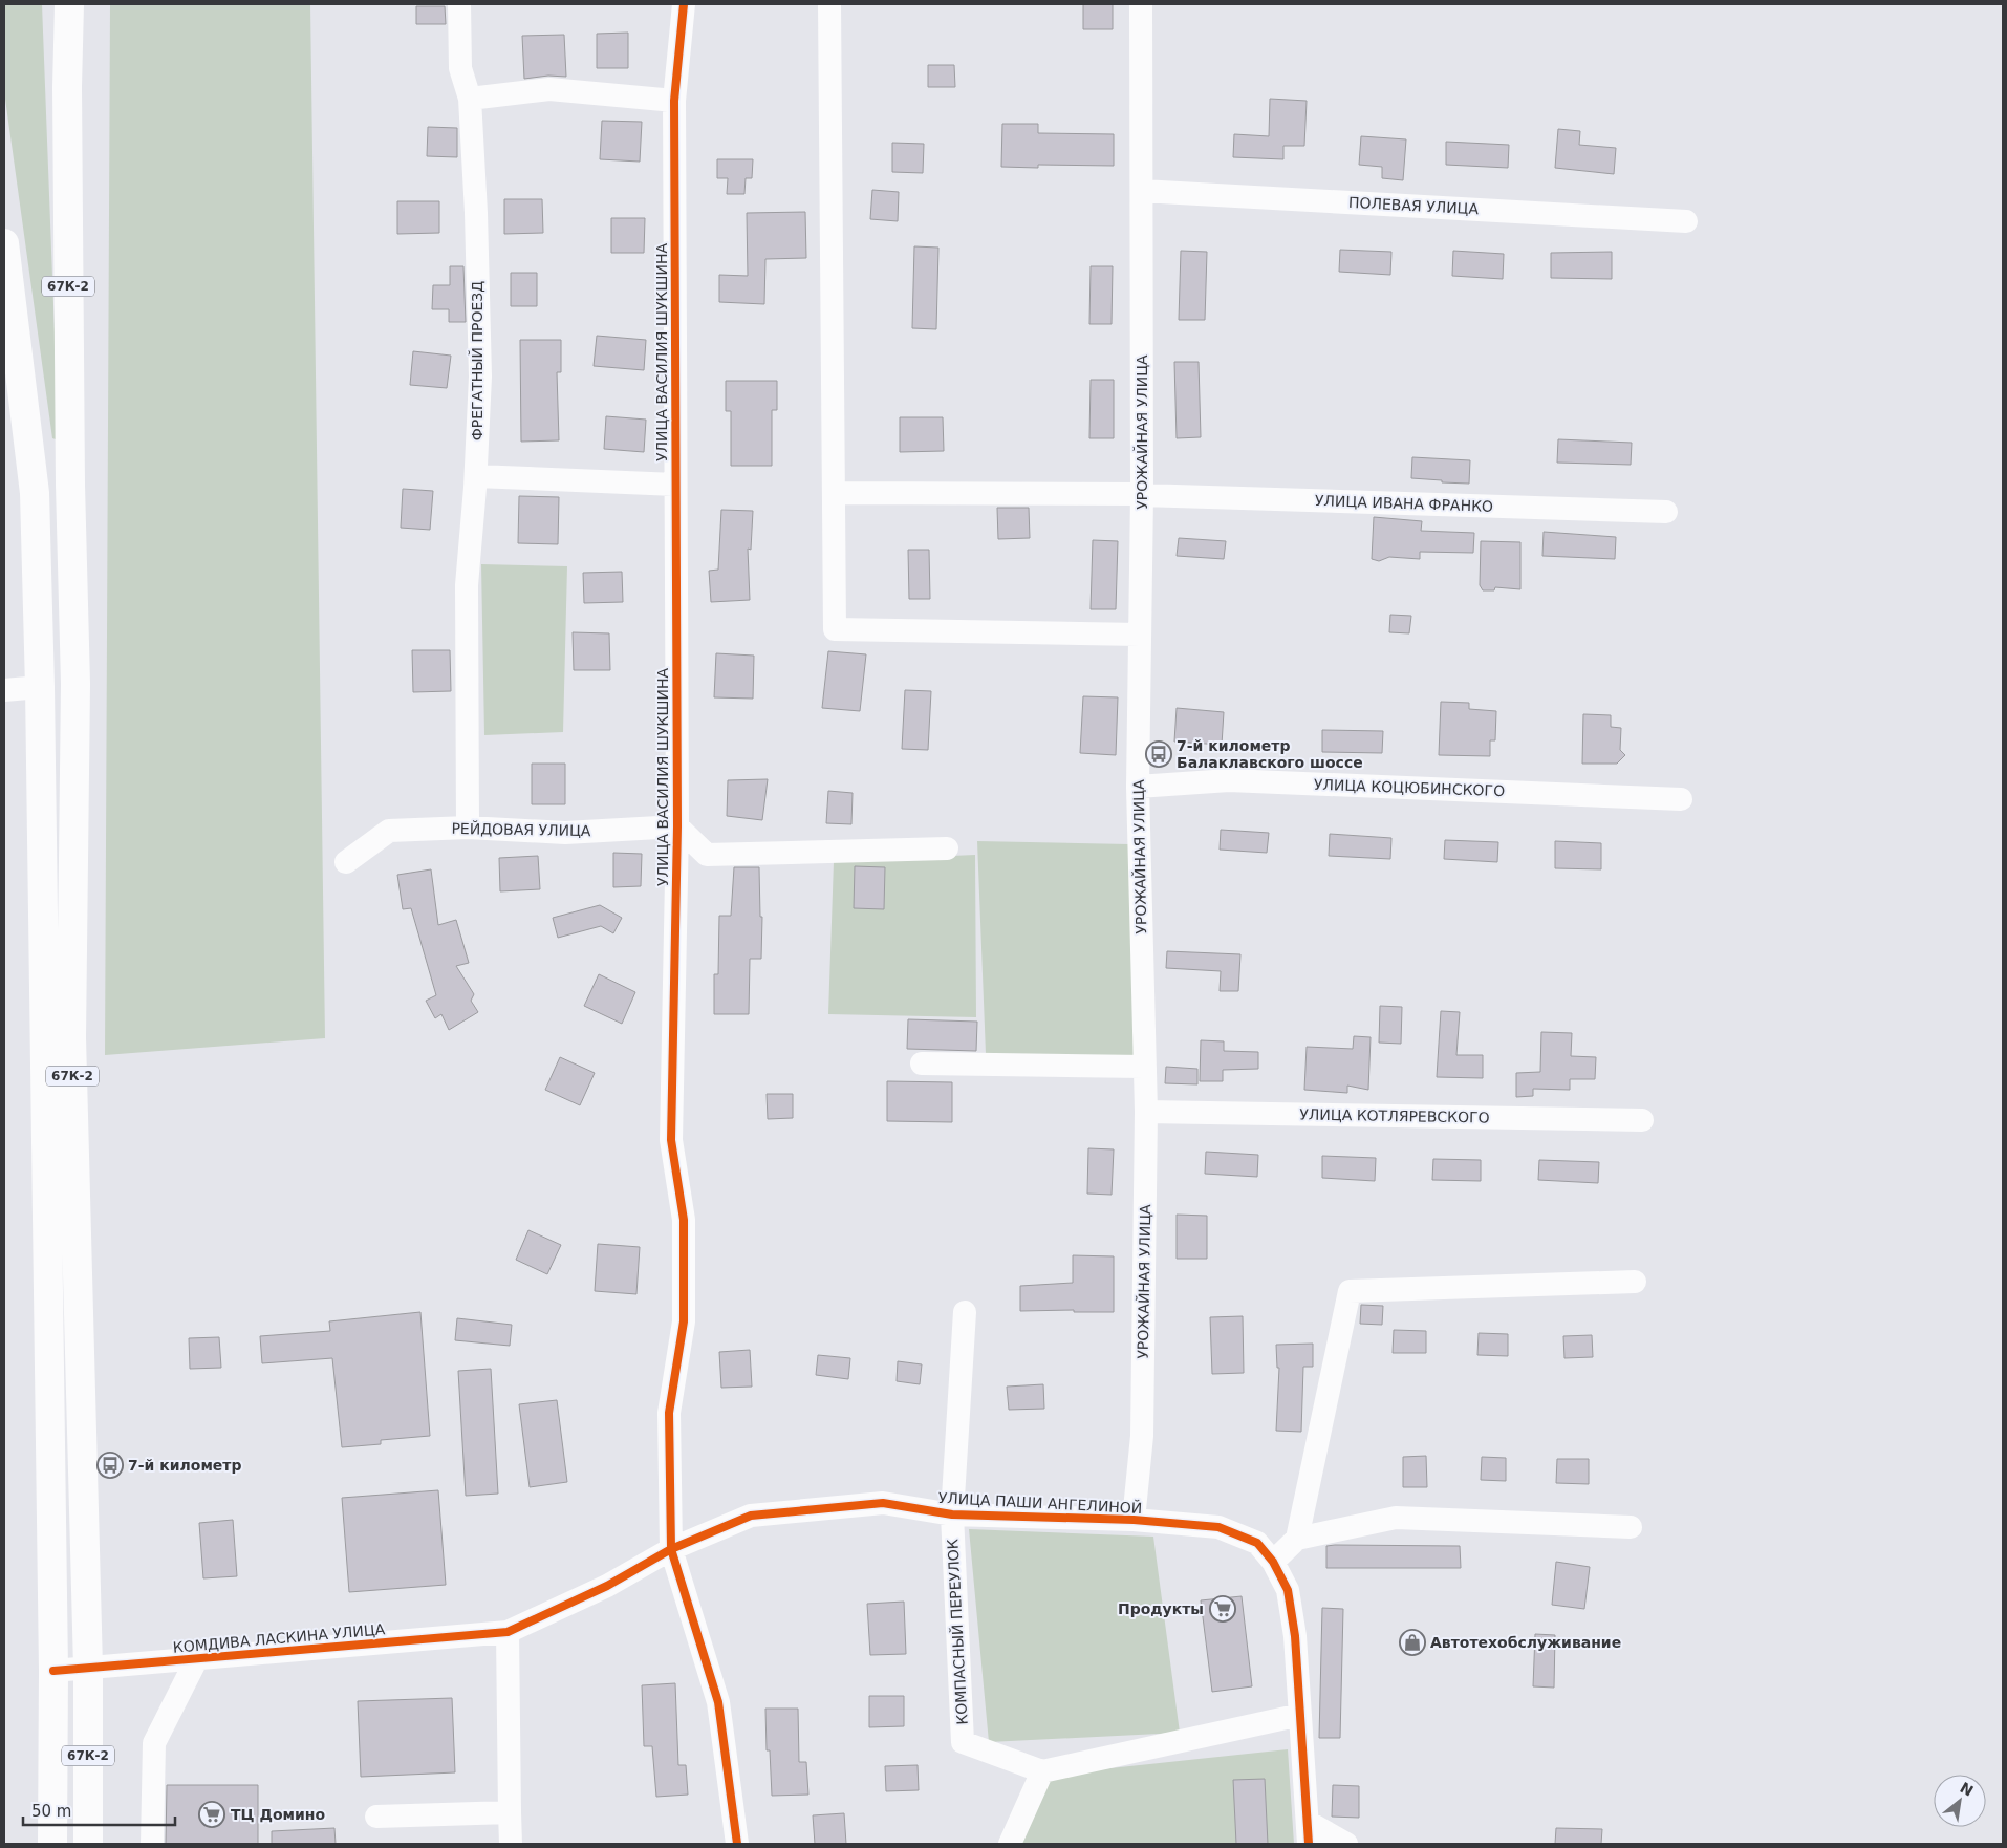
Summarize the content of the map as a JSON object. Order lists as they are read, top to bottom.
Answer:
{
  "streets": {
    "main road": ["67К-2"],
    "street": [
      "ПОЛЕВАЯ УЛИЦА",
      "УЛИЦА ВАСИЛИЯ ШУКШИНА",
      "ФРЕГАТНЫЙ ПРОЕЗД",
      "УРОЖАЙНАЯ УЛИЦА",
      "УЛИЦА ИВАНА ФРАНКО",
      "УЛИЦА КОЦЮБИНСКОГО",
      "РЕЙДОВАЯ УЛИЦА",
      "УЛИЦА КОТЛЯРЕВСКОГО",
      "УЛИЦА ПАШИ АНГЕЛИНОЙ",
      "КОМПАСНЫЙ ПЕРЕУЛОК",
      "КОМДИВА ЛАСКИНА УЛИЦА"
    ]
  },
  "crossings": [
    ["ПОЛЕВАЯ УЛИЦА", "УРОЖАЙНАЯ УЛИЦА"],
    ["67К-2", "КОМДИВА ЛАСКИНА УЛИЦА"],
    ["УЛИЦА ВАСИЛИЯ ШУКШИНА", "РЕЙДОВАЯ УЛИЦА"],
    ["УЛИЦА ВАСИЛИЯ ШУКШИНА", "УЛИЦА ПАШИ АНГЕЛИНОЙ"],
    ["ФРЕГАТНЫЙ ПРОЕЗД", "РЕЙДОВАЯ УЛИЦА"],
    ["УРОЖАЙНАЯ УЛИЦА", "УЛИЦА ИВАНА ФРАНКО"],
    ["УРОЖАЙНАЯ УЛИЦА", "УЛИЦА КОЦЮБИНСКОГО"],
    ["УРОЖАЙНАЯ УЛИЦА", "УЛИЦА КОТЛЯРЕВСКОГО"],
    ["УРОЖАЙНАЯ УЛИЦА", "УЛИЦА ПАШИ АНГЕЛИНОЙ"],
    ["УЛИЦА ПАШИ АНГЕЛИНОЙ", "КОМПАСНЫЙ ПЕРЕУЛОК"],
    ["УЛИЦА ПАШИ АНГЕЛИНОЙ", "КОМДИВА ЛАСКИНА УЛИЦА"]
  ],
  "places": {
    "bus stop": ["7-й километр Балаклавского шоссе", "7-й километр"],
    "supermarket": ["Продукты", "ТЦ Домино"],
    "shop": ["Автотехобслуживание"]
  },
  "scale_bar": "50 m",
  "north": "top right"
}
